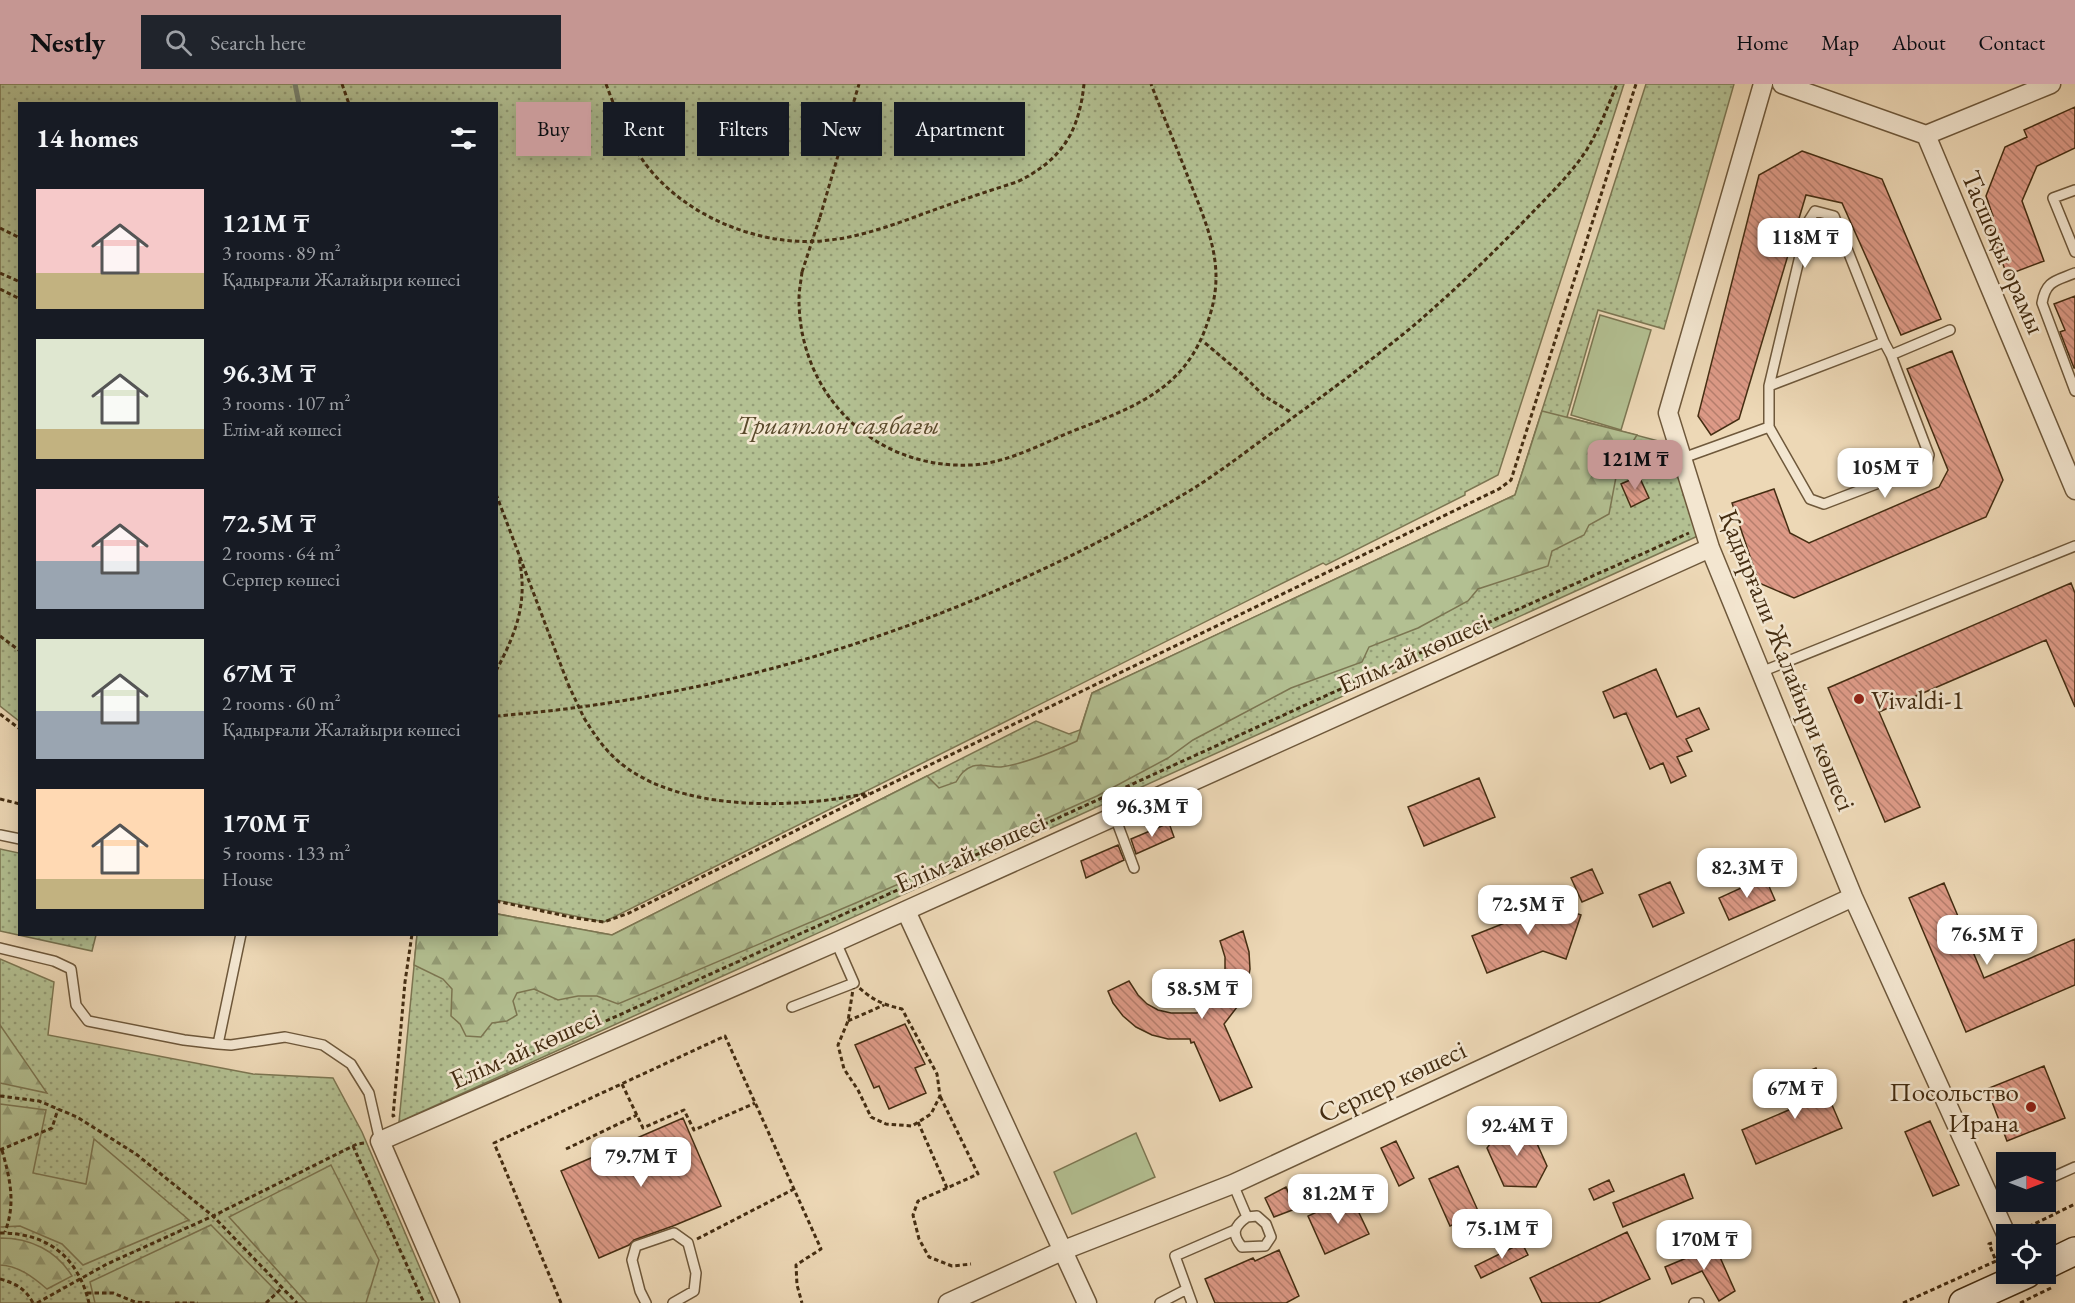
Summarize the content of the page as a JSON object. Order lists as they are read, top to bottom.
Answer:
{
  "streets": {
    "street": [
      "Тасшоқы орамы",
      "Елім-ай көшесі",
      "Қадырғали Жалайыри көшесі",
      "Серпер көшесі"
    ]
  },
  "crossings": [
    ["Елім-ай көшесі", "Қадырғали Жалайыри көшесі"],
    ["Қадырғали Жалайыри көшесі", "Серпер көшесі"]
  ],
  "parks": ["Триатлон саябағы"],
  "places": ["Vivaldi-1", "Посольство Ирана"],
  "north": "right",
  "page": {
    "header": "Nestly",
    "search": "Search here",
    "nav": [
      "Home",
      "Map",
      "About",
      "Contact"
    ],
    "chip": [
      "Buy",
      "Rent",
      "Filters",
      "New",
      "Apartment"
    ],
    "heading": "14 homes",
    "list": [
      {
        "name": "121M ₸",
        "note": "3 rooms · 89 m² · Қадырғали Жалайыри көшесі"
      },
      {
        "name": "96.3M ₸",
        "note": "3 rooms · 107 m² · Елім-ай көшесі"
      },
      {
        "name": "72.5M ₸",
        "note": "2 rooms · 64 m² · Серпер көшесі"
      },
      {
        "name": "67M ₸",
        "note": "2 rooms · 60 m² · Қадырғали Жалайыри көшесі"
      },
      {
        "name": "170M ₸",
        "note": "5 rooms · 133 m² · House"
      }
    ],
    "price": [
      "118M ₸",
      "121M ₸",
      "105M ₸",
      "96.3M ₸",
      "82.3M ₸",
      "72.5M ₸",
      "76.5M ₸",
      "58.5M ₸",
      "67M ₸",
      "92.4M ₸",
      "79.7M ₸",
      "81.2M ₸",
      "75.1M ₸",
      "170M ₸"
    ]
  }
}
